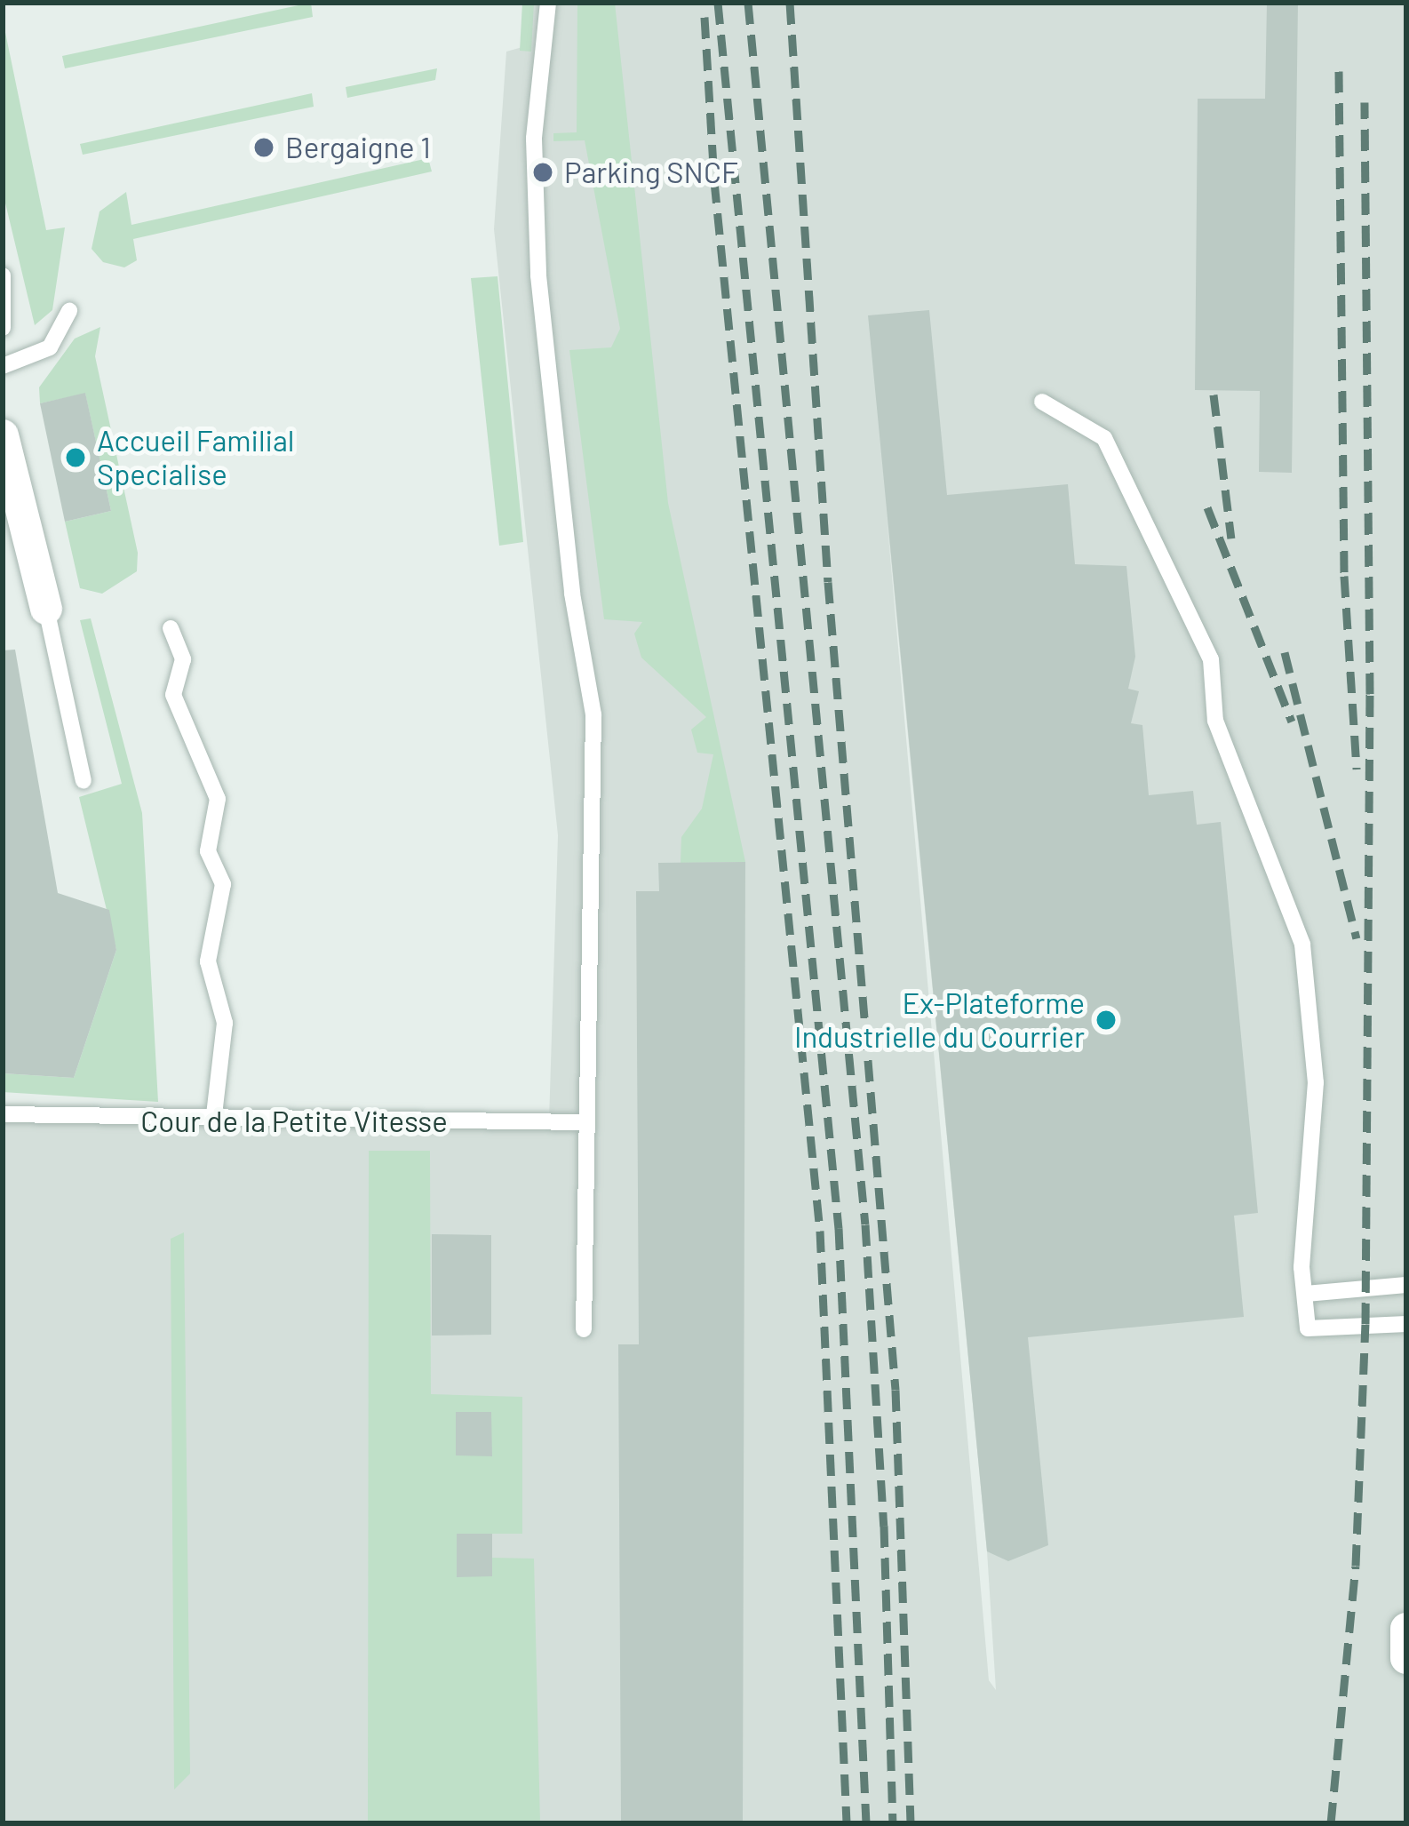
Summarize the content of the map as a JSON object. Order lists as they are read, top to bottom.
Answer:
{
  "streets": {
    "lane": ["Cour de la Petite Vitesse"]
  },
  "places": [
    "Bergaigne 1",
    "Parking SNCF",
    "Accueil Familial Specialise",
    "Ex-Plateforme Industrielle du Courrier"
  ]
}
